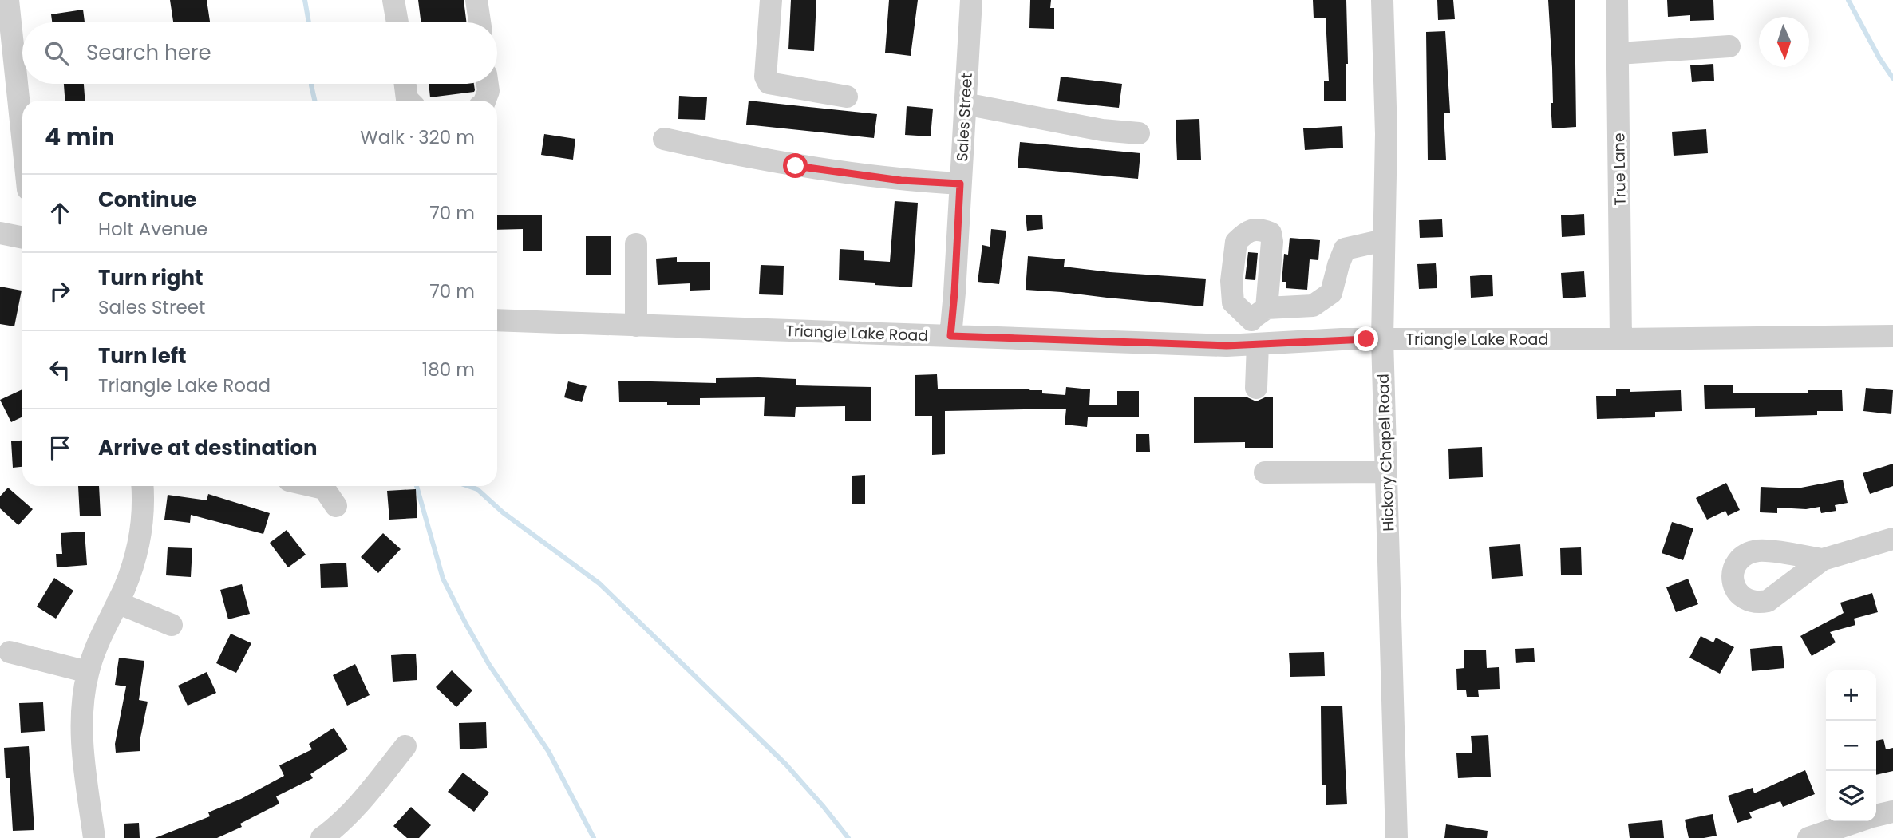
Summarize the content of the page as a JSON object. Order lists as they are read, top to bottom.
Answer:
{
  "streets": {
    "street": [
      "Sales Street",
      "True Lane",
      "Triangle Lake Road",
      "Hickory Chapel Road"
    ]
  },
  "crossings": [
    ["Sales Street", "Triangle Lake Road"],
    ["True Lane", "Triangle Lake Road"],
    ["Triangle Lake Road", "Hickory Chapel Road"]
  ],
  "north": "bottom",
  "page": {
    "search": "Search here",
    "heading": ["4 min", "Walk · 320 m"],
    "list": [
      ["Continue", "Holt Avenue", "70 m"],
      ["Turn right", "Sales Street", "70 m"],
      ["Turn left", "Triangle Lake Road", "180 m"],
      "Arrive at destination"
    ],
    "map_buttons": ["+", "−"]
  }
}
